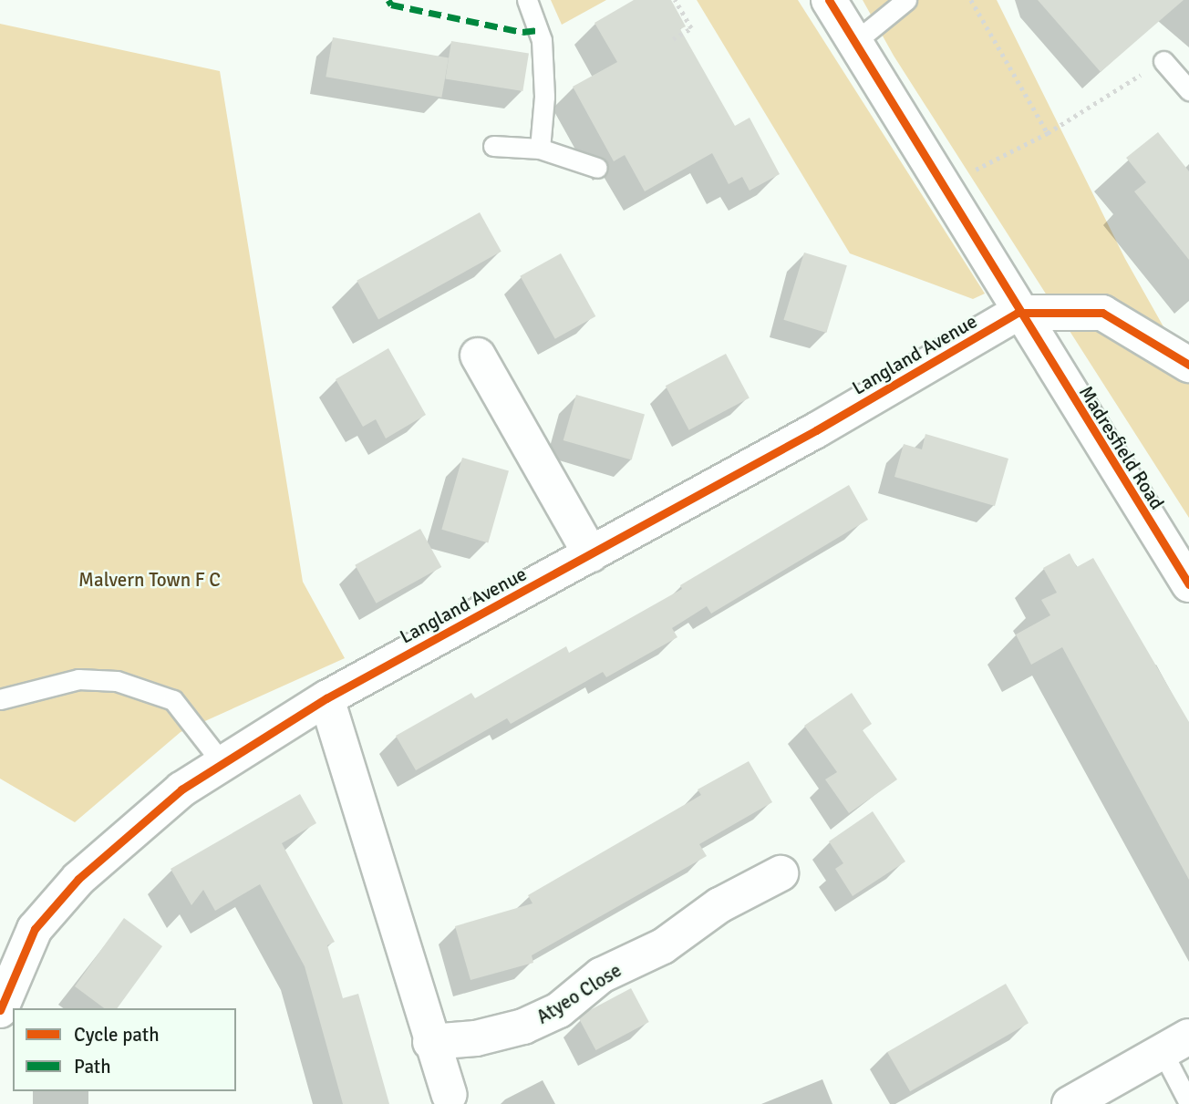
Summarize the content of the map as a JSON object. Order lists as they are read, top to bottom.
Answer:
{
  "streets": {
    "street": ["Langland Avenue", "Madresfield Road", "Atyeo Close"]
  },
  "crossings": [
    ["Langland Avenue", "Madresfield Road"]
  ],
  "parks": ["Malvern Town F C"],
  "legend": ["Cycle path", "Path"]
}
